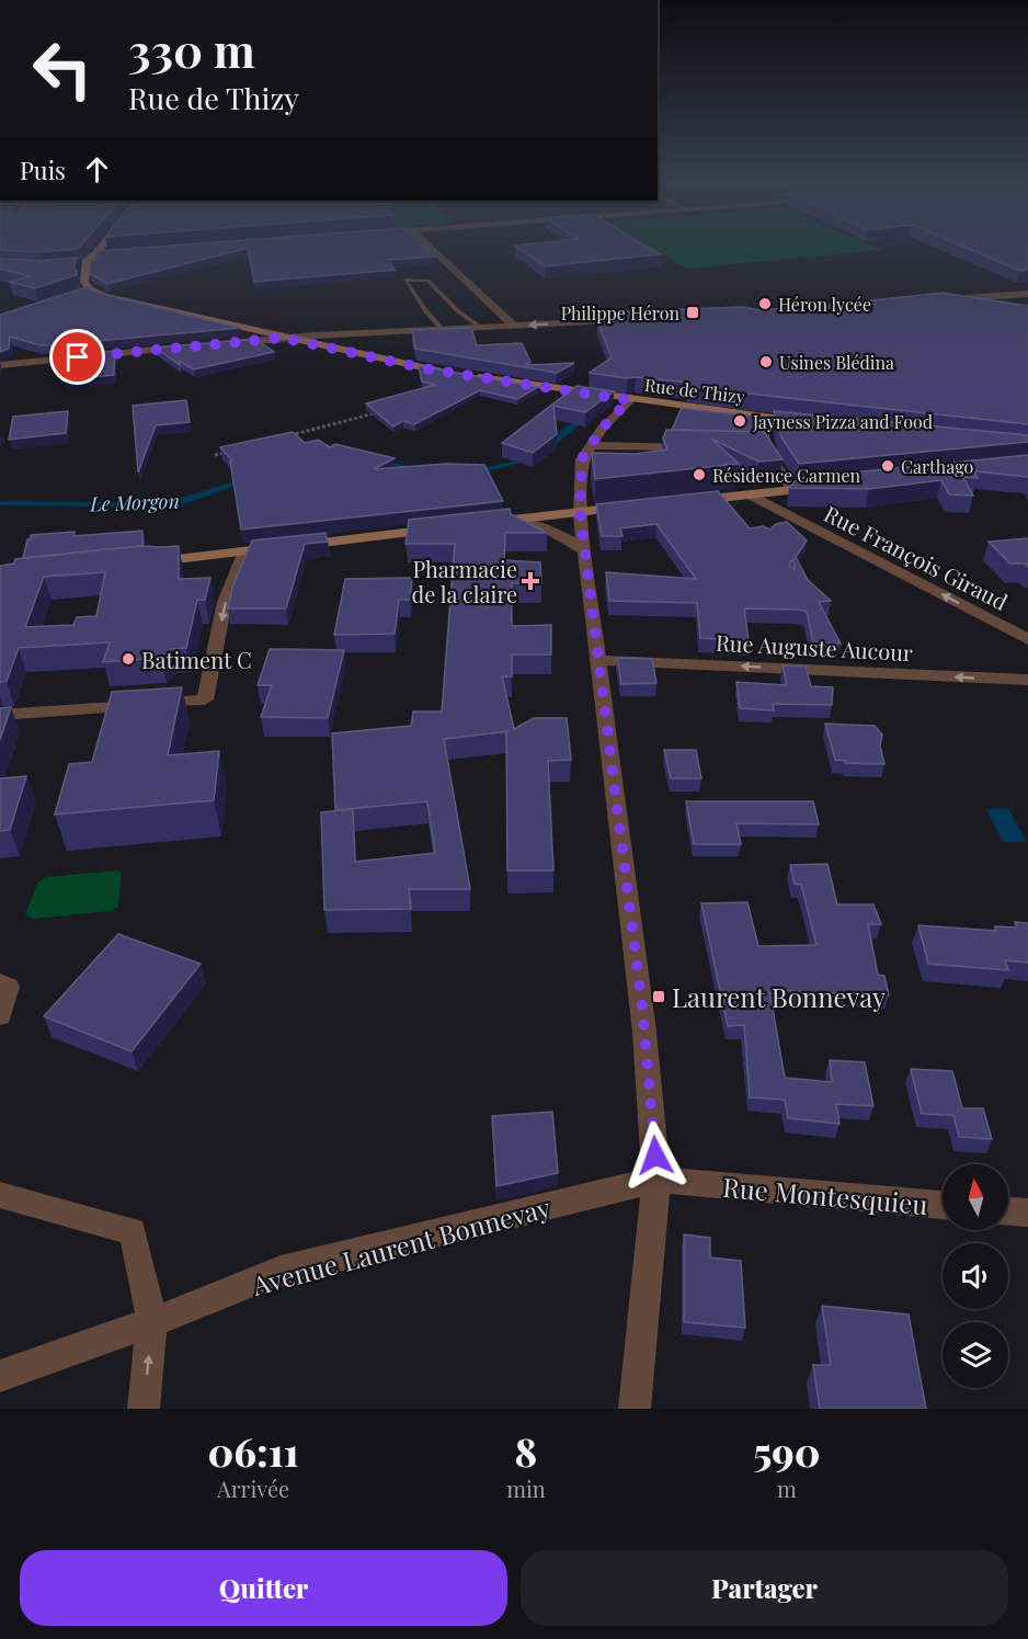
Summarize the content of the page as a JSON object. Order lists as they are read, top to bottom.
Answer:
{
  "streets": {
    "main road": ["Rue de Thizy"],
    "street": [
      "Rue François Giraud",
      "Rue Auguste Aucour",
      "Rue Montesquieu",
      "Avenue Laurent Bonnevay"
    ]
  },
  "crossings": [
    ["Rue Montesquieu", "Avenue Laurent Bonnevay"]
  ],
  "one_way": ["Rue François Giraud", "Rue Auguste Aucour"],
  "water": ["Le Morgon"],
  "places": {
    "other": [
      "Héron lycée",
      "Usines Blédina",
      "Jayness Pizza and Food",
      "Carthago",
      "Résidence Carmen",
      "Batiment C"
    ],
    "transit": ["Philippe Héron", "Laurent Bonnevay"],
    "health": ["Pharmacie de la claire"]
  },
  "north": "top",
  "page": {
    "turn": ["330 m", "Rue de Thizy"],
    "then": "Puis",
    "eta": [
      "06:11",
      "Arrivée",
      "8",
      "min",
      "590",
      "m"
    ],
    "buttons": ["Quitter", "Partager"]
  }
}
